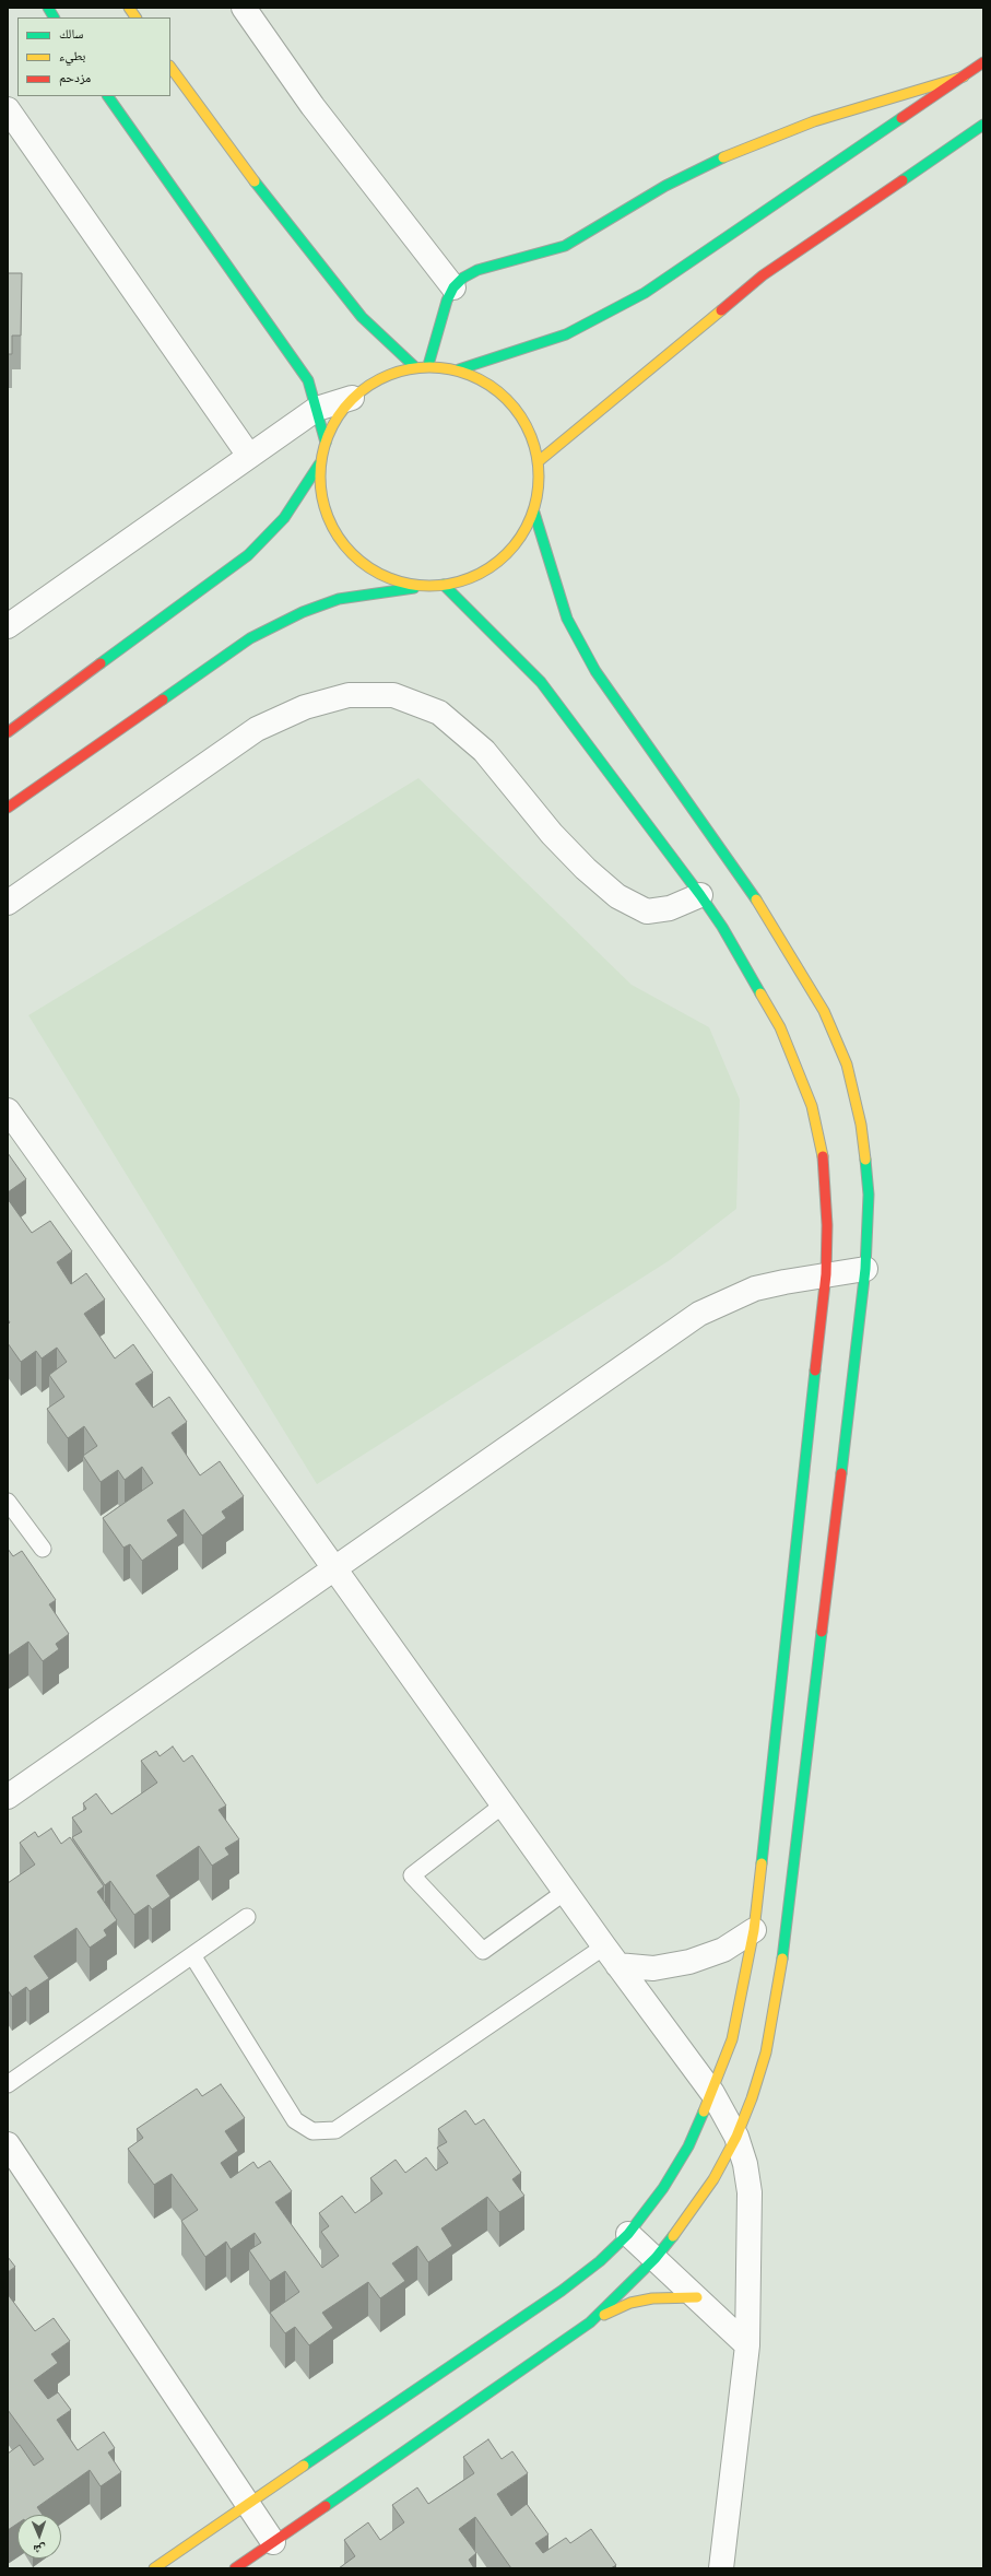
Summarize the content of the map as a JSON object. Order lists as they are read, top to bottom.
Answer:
{
  "legend": ["سالك", "بطيء", "مزدحم"],
  "north": "bottom"
}
